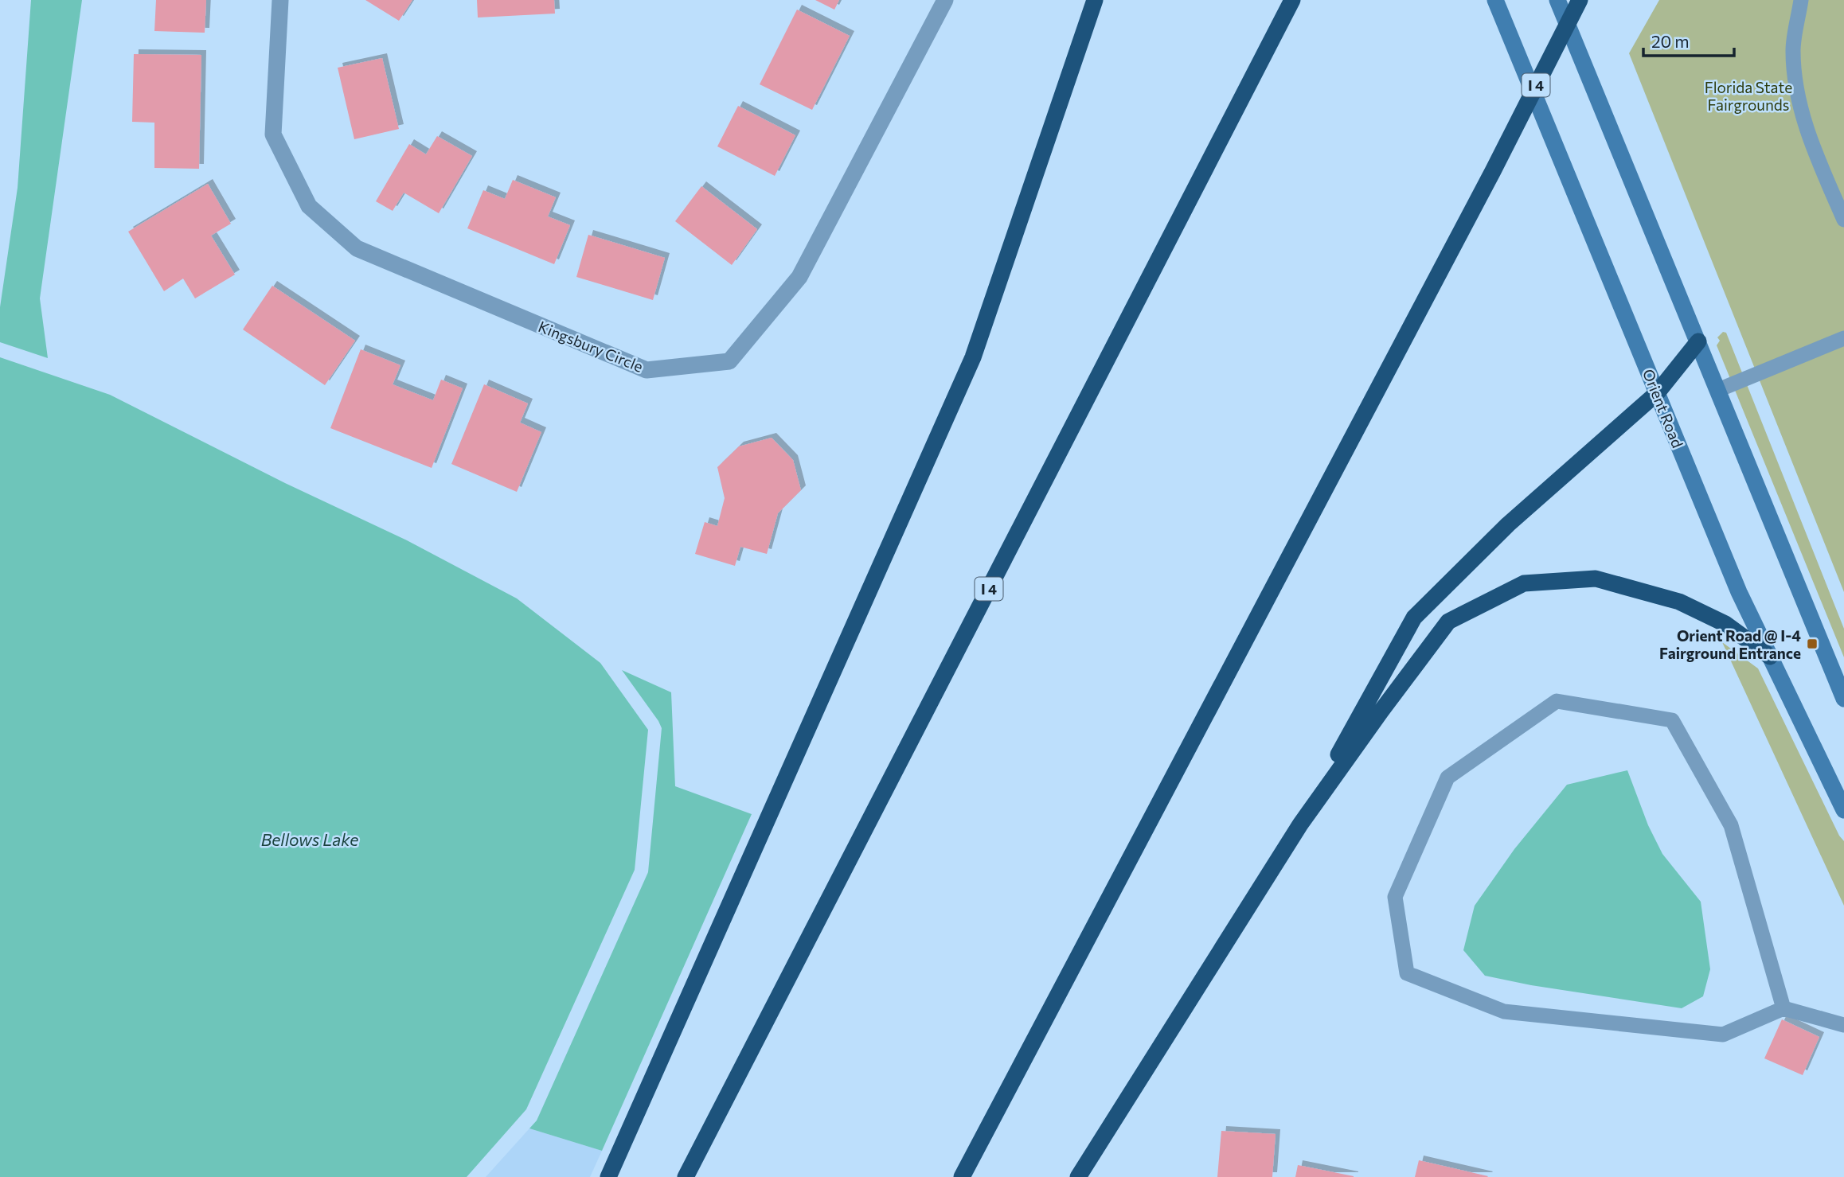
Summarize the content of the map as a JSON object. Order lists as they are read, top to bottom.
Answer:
{
  "streets": {
    "highway": ["I 4"],
    "street": ["Kingsbury Circle", "Orient Road"]
  },
  "water": ["Bellows Lake"],
  "parks": ["Florida State Fairgrounds"],
  "places": {
    "transit": ["Orient Road @ I-4 Fairground Entrance"]
  },
  "scale_bar": "20 m"
}
